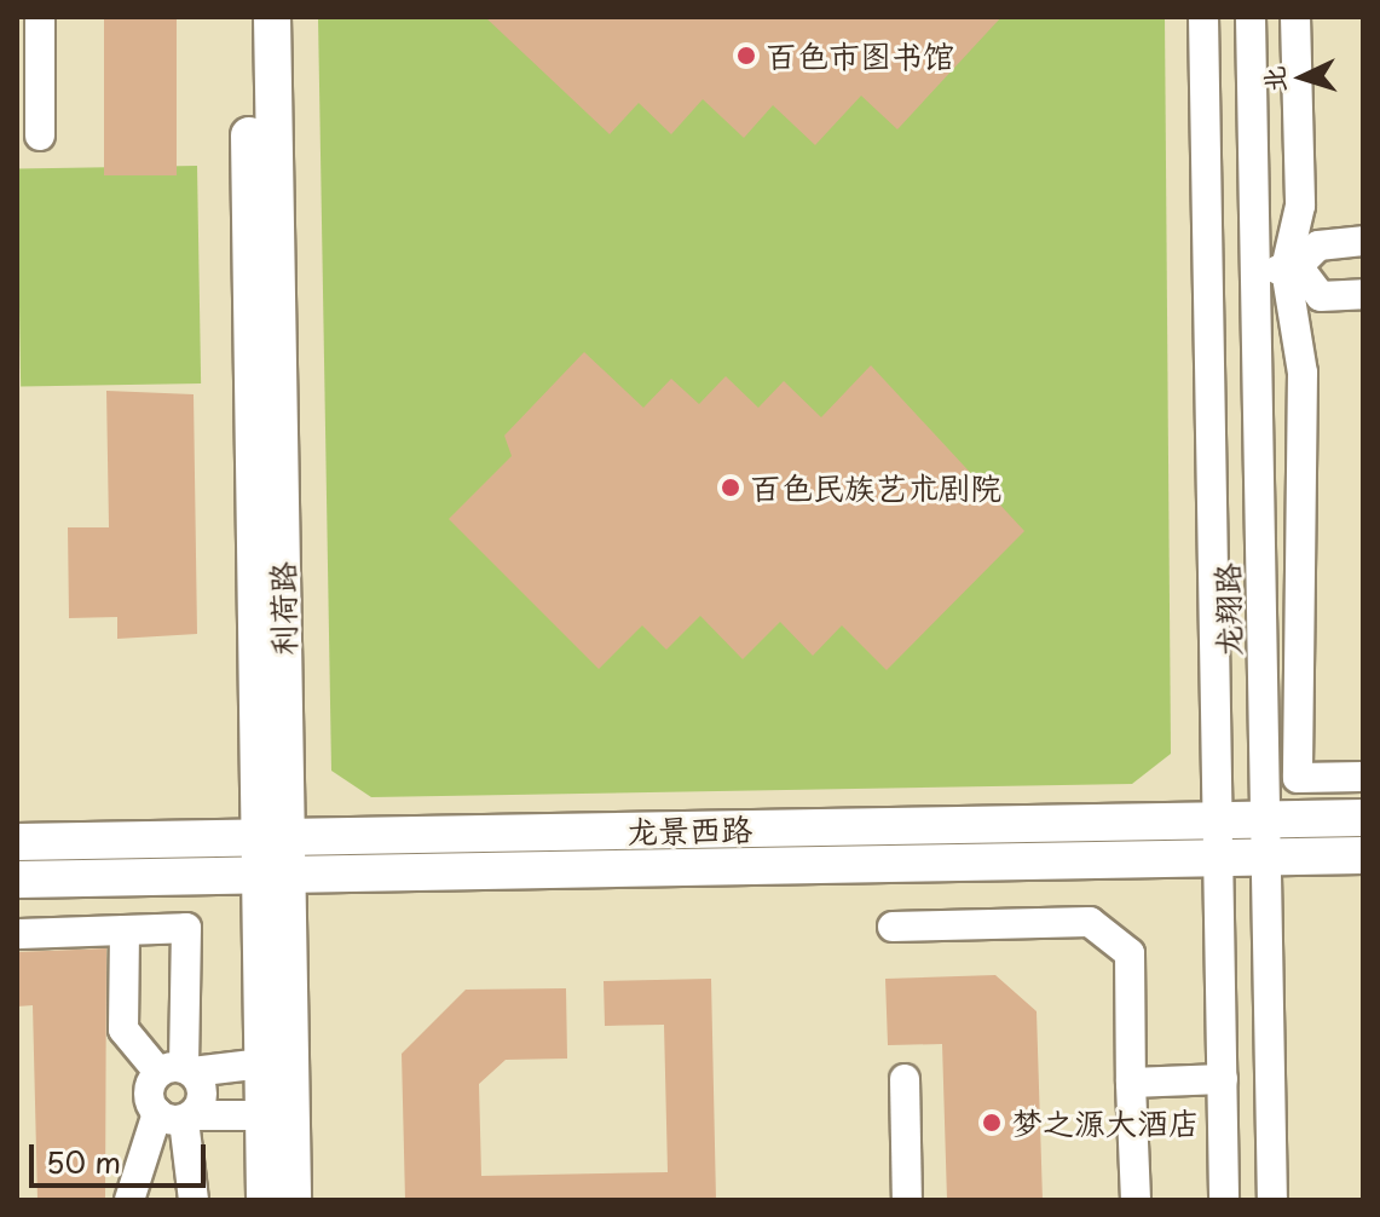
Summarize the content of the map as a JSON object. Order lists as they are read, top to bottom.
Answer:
{
  "streets": {
    "main road": ["利荷路", "龙景西路"],
    "street": ["龙翔路"]
  },
  "crossings": [
    ["利荷路", "龙景西路"],
    ["龙翔路", "龙景西路"]
  ],
  "places": ["百色市图书馆", "百色民族艺术剧院", "梦之源大酒店"],
  "scale_bar": "50 m",
  "north": "left"
}
